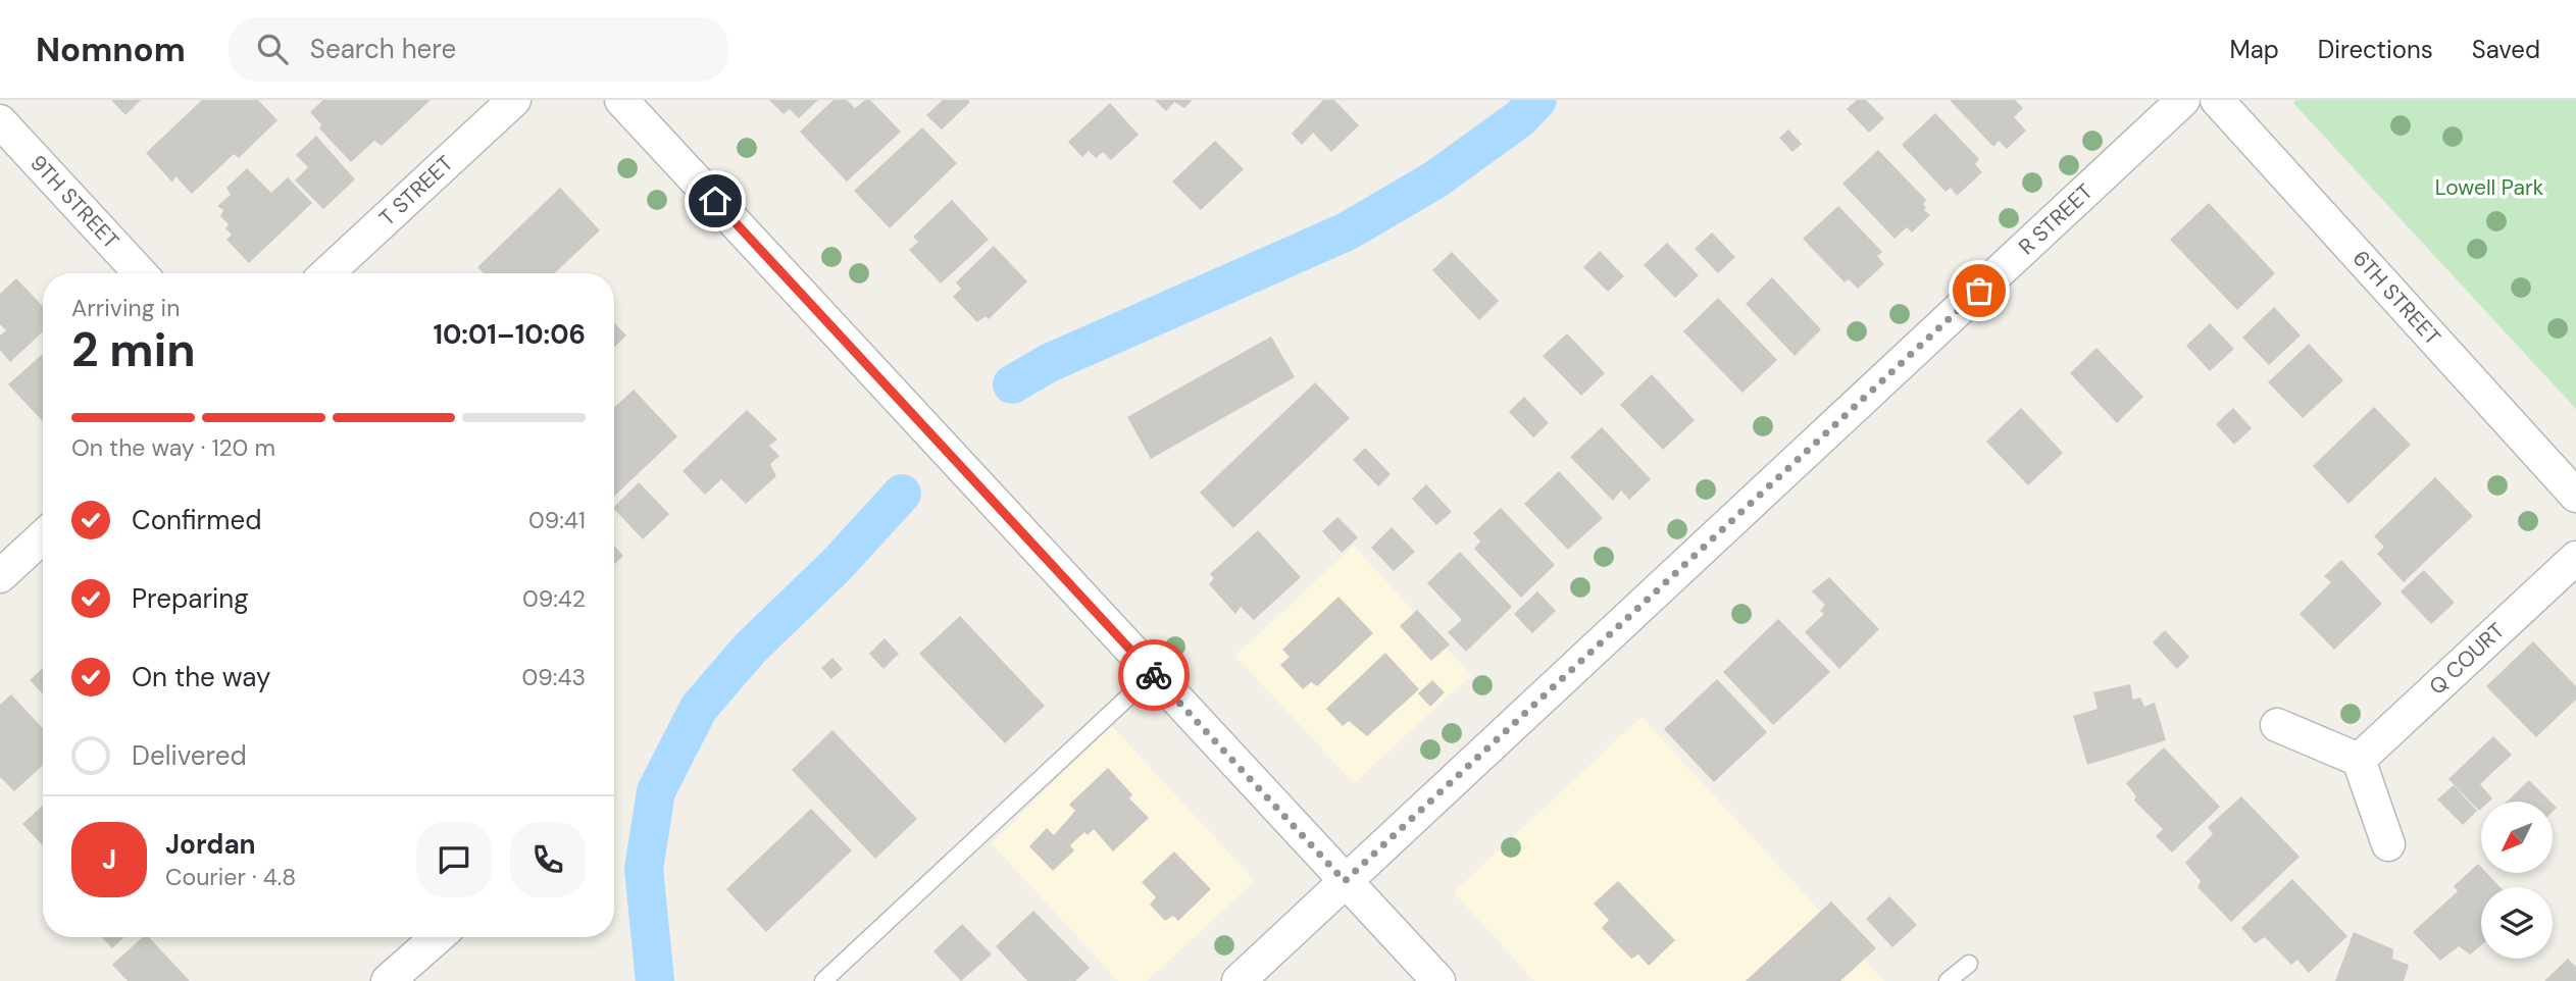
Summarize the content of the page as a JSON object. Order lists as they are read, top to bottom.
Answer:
{
  "streets": {
    "street": [
      "T STREET",
      "9TH STREET",
      "R STREET",
      "6TH STREET",
      "Q COURT"
    ]
  },
  "parks": ["Lowell Park"],
  "north": "bottom left",
  "page": {
    "header": "Nomnom",
    "search": "Search here",
    "nav": ["Map", "Directions", "Saved"],
    "heading": ["2 min", "Arriving in", "10:01–10:06"],
    "panel": ["Jordan", "Courier · 4.8"],
    "bar": "On the way · 120 m",
    "list": [
      ["Confirmed", "09:41"],
      ["Preparing", "09:42"],
      ["On the way", "09:43"],
      "Delivered"
    ],
    "round": "J"
  }
}
